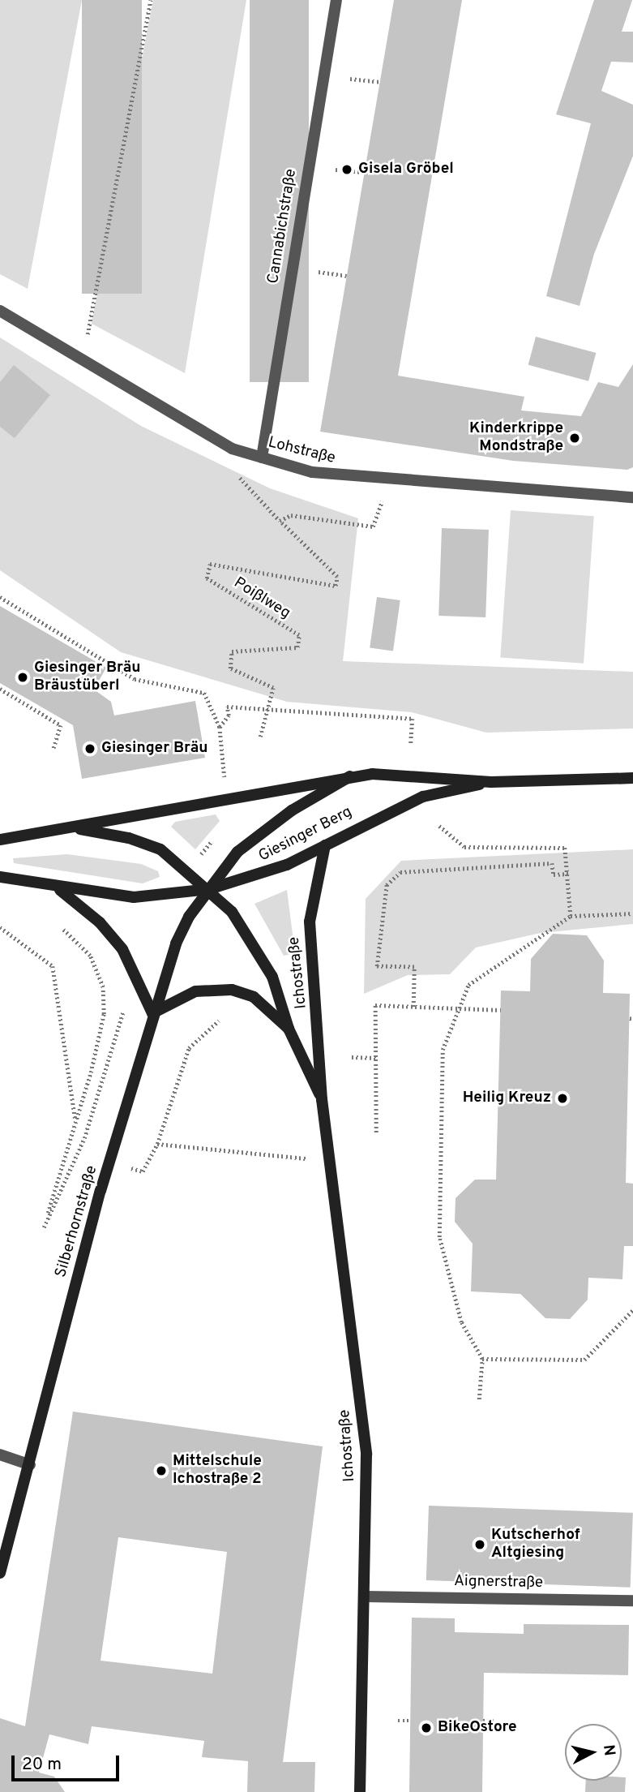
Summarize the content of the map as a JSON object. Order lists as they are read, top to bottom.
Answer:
{
  "streets": {
    "main road": ["Giesinger Berg", "Ichostraße", "Silberhornstraße"],
    "street": ["Cannabichstraße", "Lohstraße", "Aignerstraße"],
    "path": ["Poißlweg"]
  },
  "crossings": [
    ["Cannabichstraße", "Lohstraße"],
    ["Lohstraße", "Poißlweg"],
    ["Giesinger Berg", "Ichostraße"],
    ["Giesinger Berg", "Silberhornstraße"],
    ["Ichostraße", "Silberhornstraße"],
    ["Ichostraße", "Aignerstraße"]
  ],
  "places": [
    "Gisela Gröbel",
    "Kinderkrippe Mondstraße",
    "Giesinger Bräu Bräustüberl",
    "Giesinger Bräu",
    "Heilig Kreuz",
    "Mittelschule Ichostraße 2",
    "Kutscherhof Altgiesing",
    "BikeOstore"
  ],
  "scale_bar": "20 m",
  "north": "right"
}
